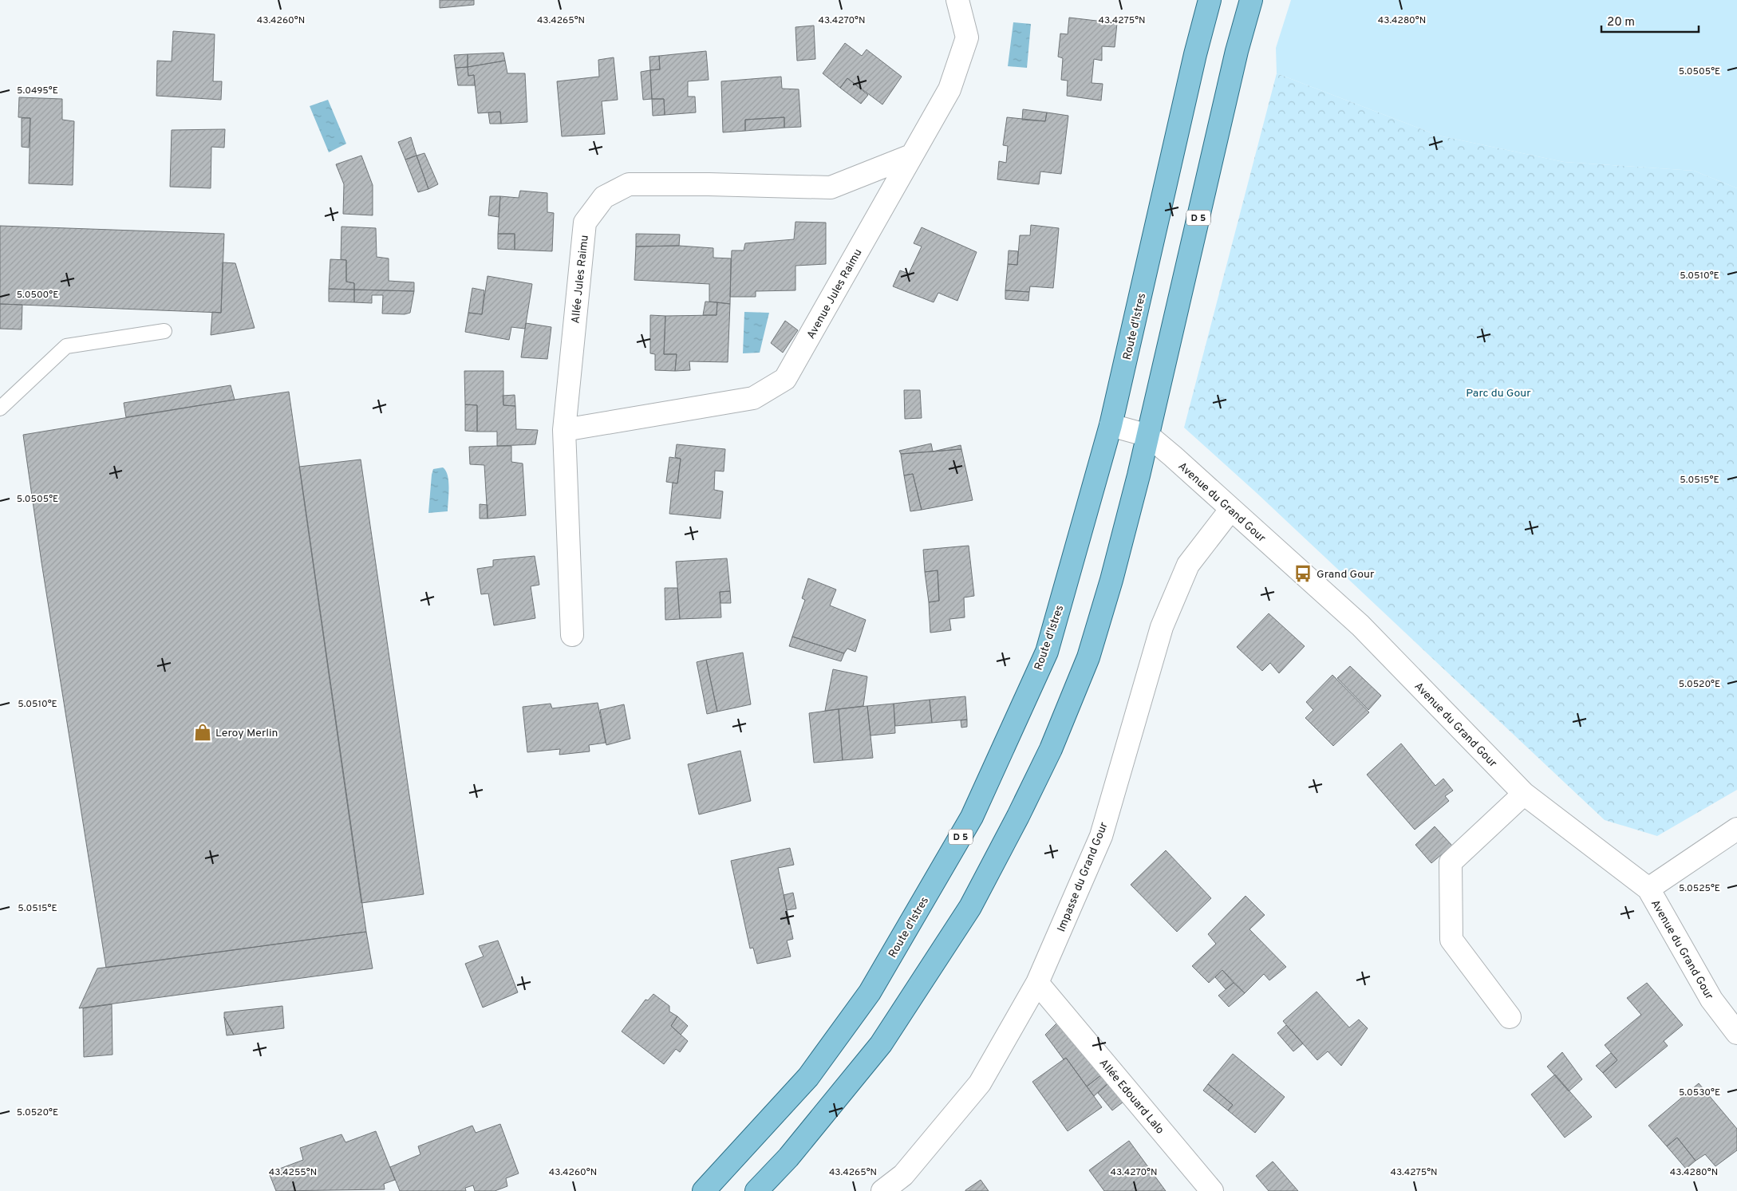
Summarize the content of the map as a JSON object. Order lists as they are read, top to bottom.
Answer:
{
  "streets": {
    "main road": ["D 5", "Route d'Istres"],
    "street": [
      "Allée Jules Raimu",
      "Avenue Jules Raimu",
      "Avenue du Grand Gour",
      "Impasse du Grand Gour",
      "Allée Edouard Lalo"
    ]
  },
  "crossings": [
    ["D 5", "Avenue du Grand Gour"],
    ["Allée Jules Raimu", "Avenue Jules Raimu"],
    ["Avenue du Grand Gour", "Impasse du Grand Gour"],
    ["Impasse du Grand Gour", "Allée Edouard Lalo"]
  ],
  "parks": ["Parc du Gour"],
  "places": {
    "bus stop": ["Grand Gour"],
    "shop": ["Leroy Merlin"]
  },
  "scale_bar": "20 m",
  "coordinates": [
    "43.4260°N",
    "43.4265°N",
    "43.4270°N",
    "43.4275°N",
    "43.4280°N",
    "5.0505°E",
    "5.0495°E",
    "5.0510°E",
    "5.0500°E",
    "5.0515°E",
    "5.0520°E",
    "5.0525°E",
    "5.0530°E",
    "43.4255°N"
  ]
}
